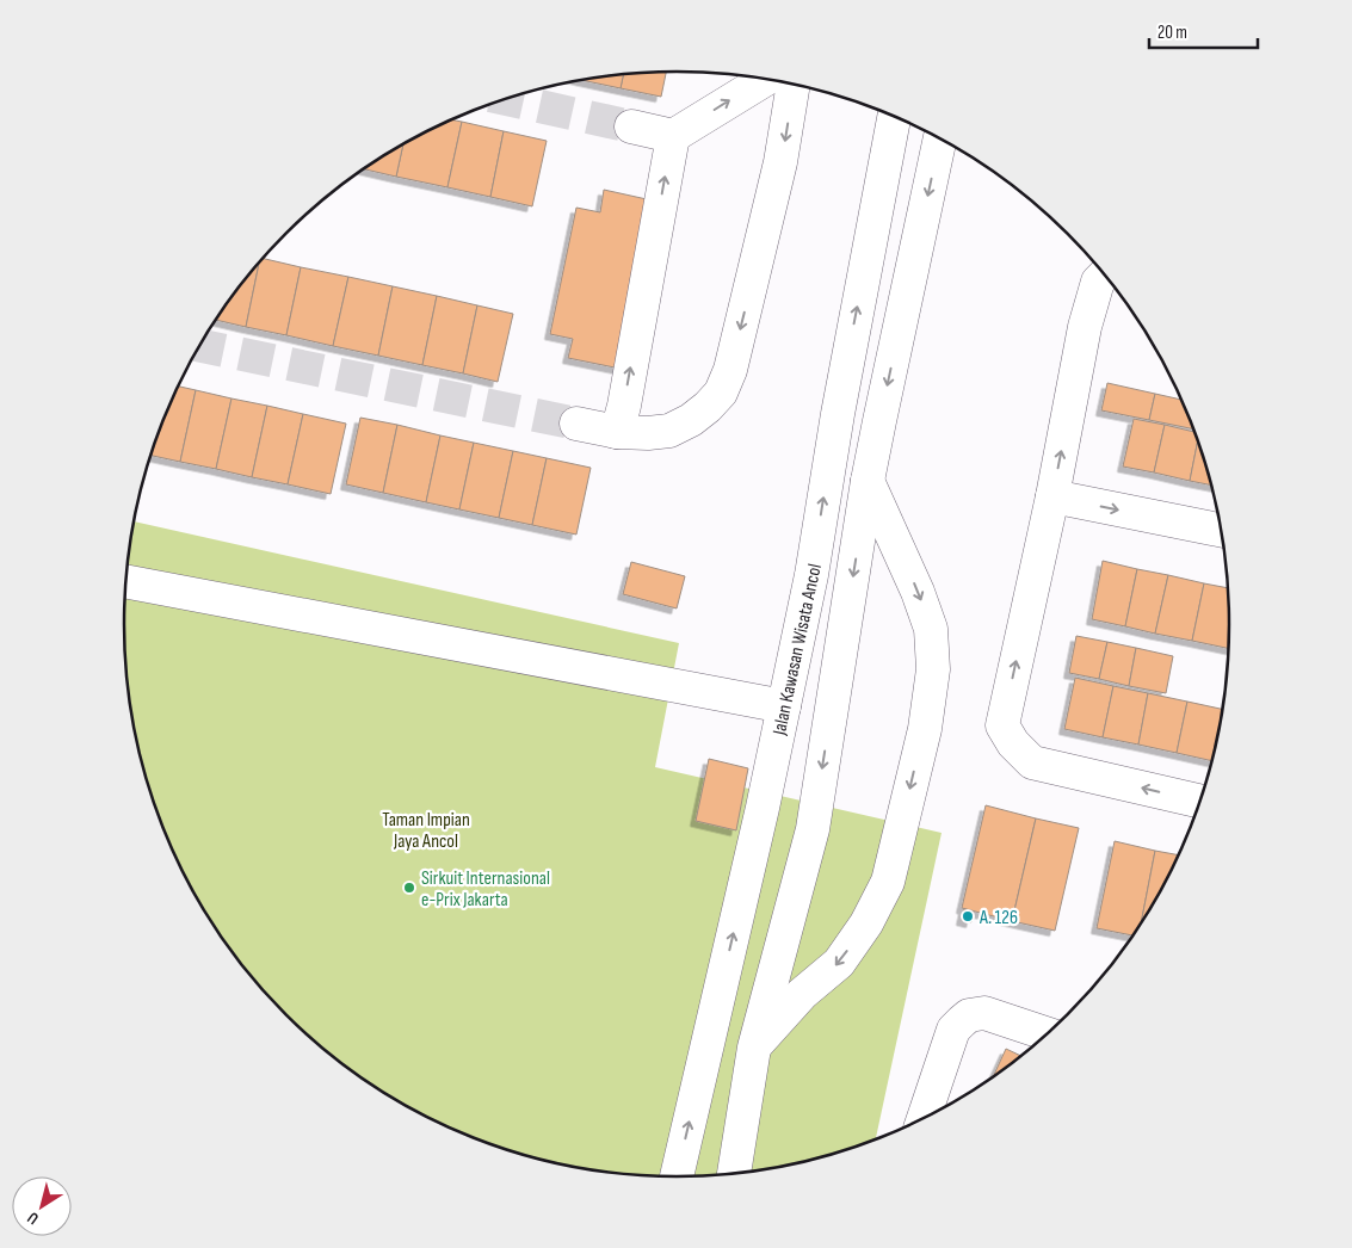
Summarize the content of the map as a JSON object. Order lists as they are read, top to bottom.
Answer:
{
  "streets": {
    "street": ["Jalan Kawasan Wisata Ancol"]
  },
  "parks": ["Taman Impian Jaya Ancol"],
  "places": ["Sirkuit Internasional e-Prix Jakarta", "A. 126"],
  "scale_bar": "20 m",
  "north": "bottom left"
}
